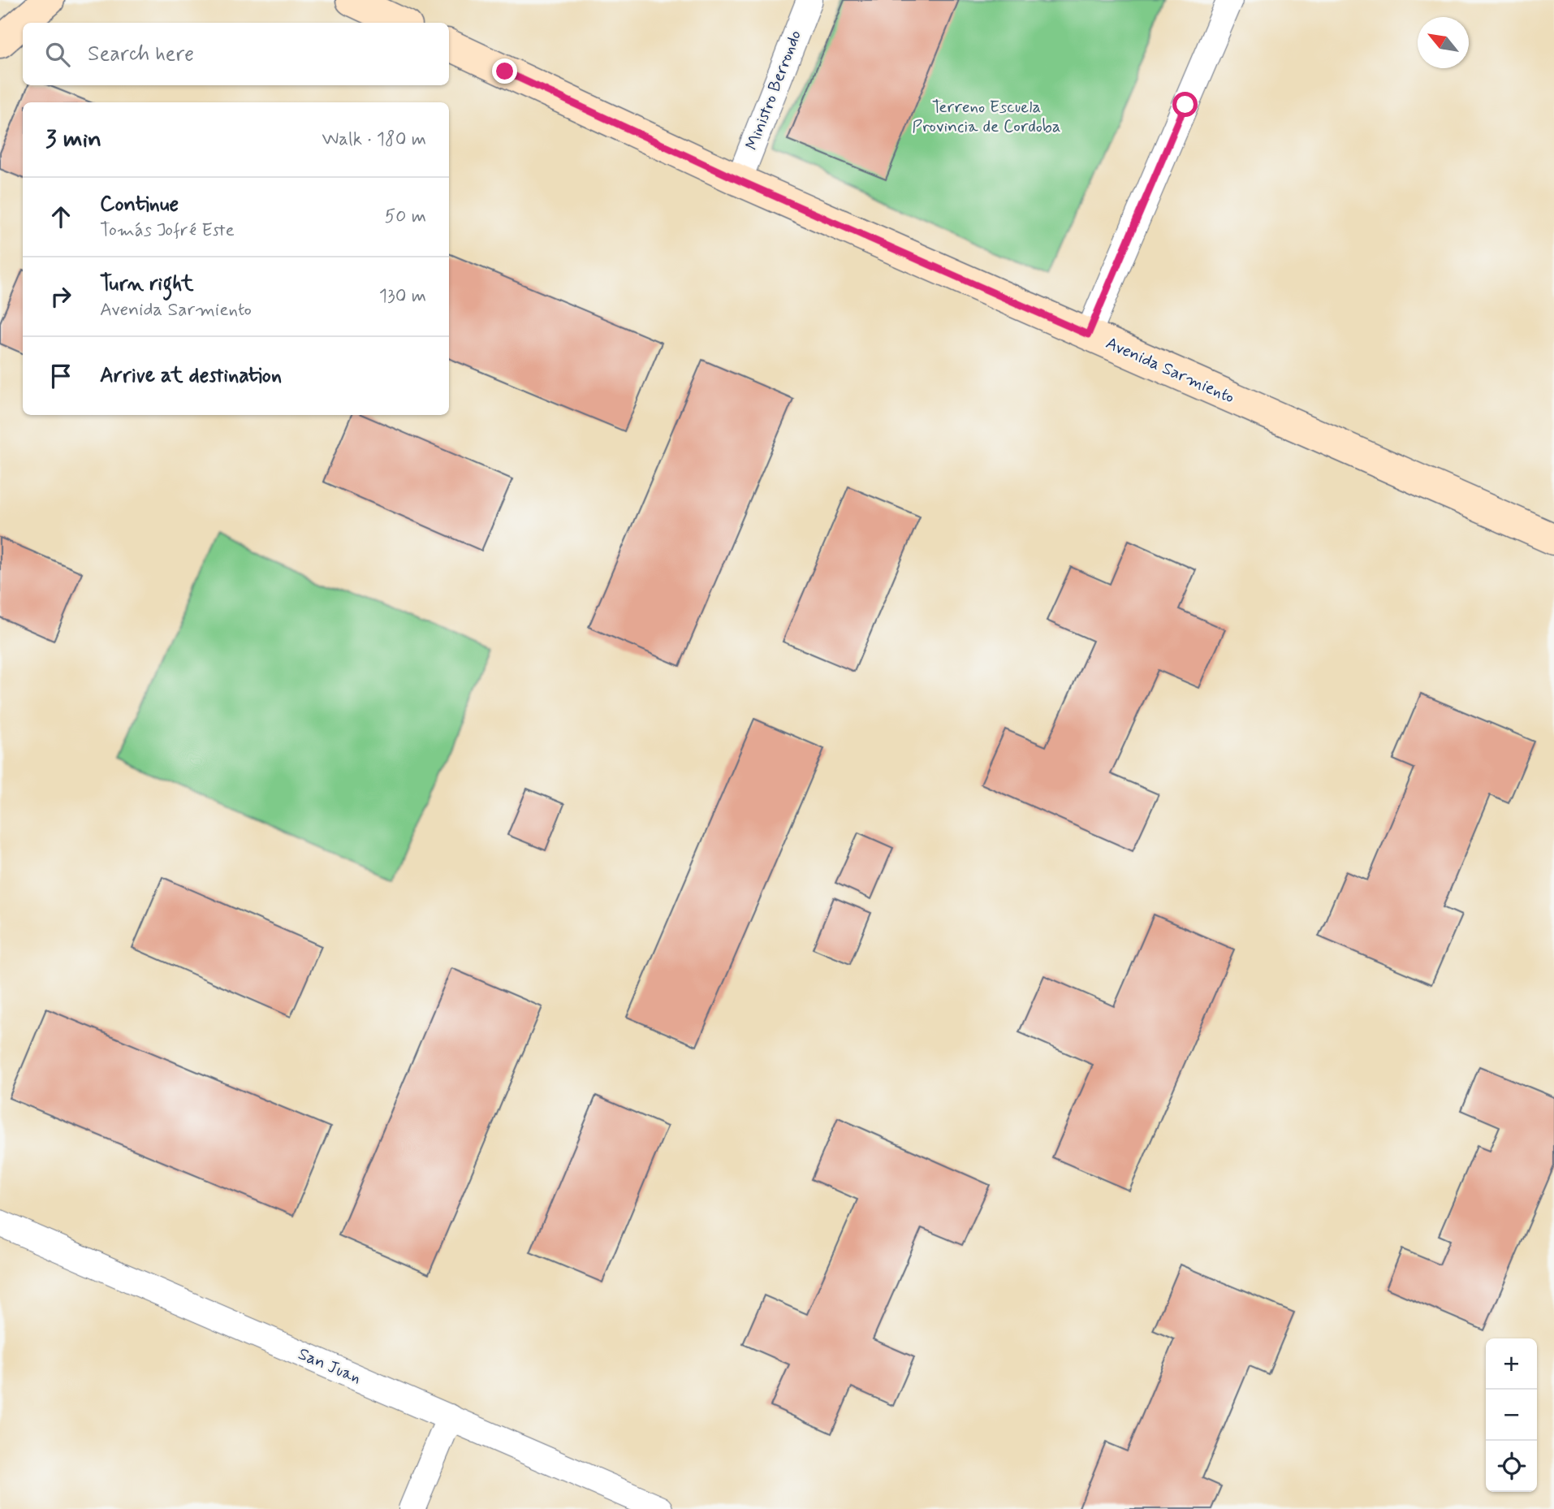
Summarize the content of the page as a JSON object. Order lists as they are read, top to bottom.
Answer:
{
  "streets": {
    "main road": ["Avenida Sarmiento"],
    "street": ["Ministro Berrondo", "San Juan"]
  },
  "crossings": [
    ["Ministro Berrondo", "Avenida Sarmiento"]
  ],
  "parks": ["Terreno Escuela Provincia de Cordoba"],
  "north": "top left",
  "page": {
    "search": "Search here",
    "heading": ["3 min", "Walk · 180 m"],
    "list": [
      ["Continue", "Tomás Jofré Este", "50 m"],
      ["Turn right", "Avenida Sarmiento", "130 m"],
      "Arrive at destination"
    ],
    "map_buttons": ["+", "−"]
  }
}
